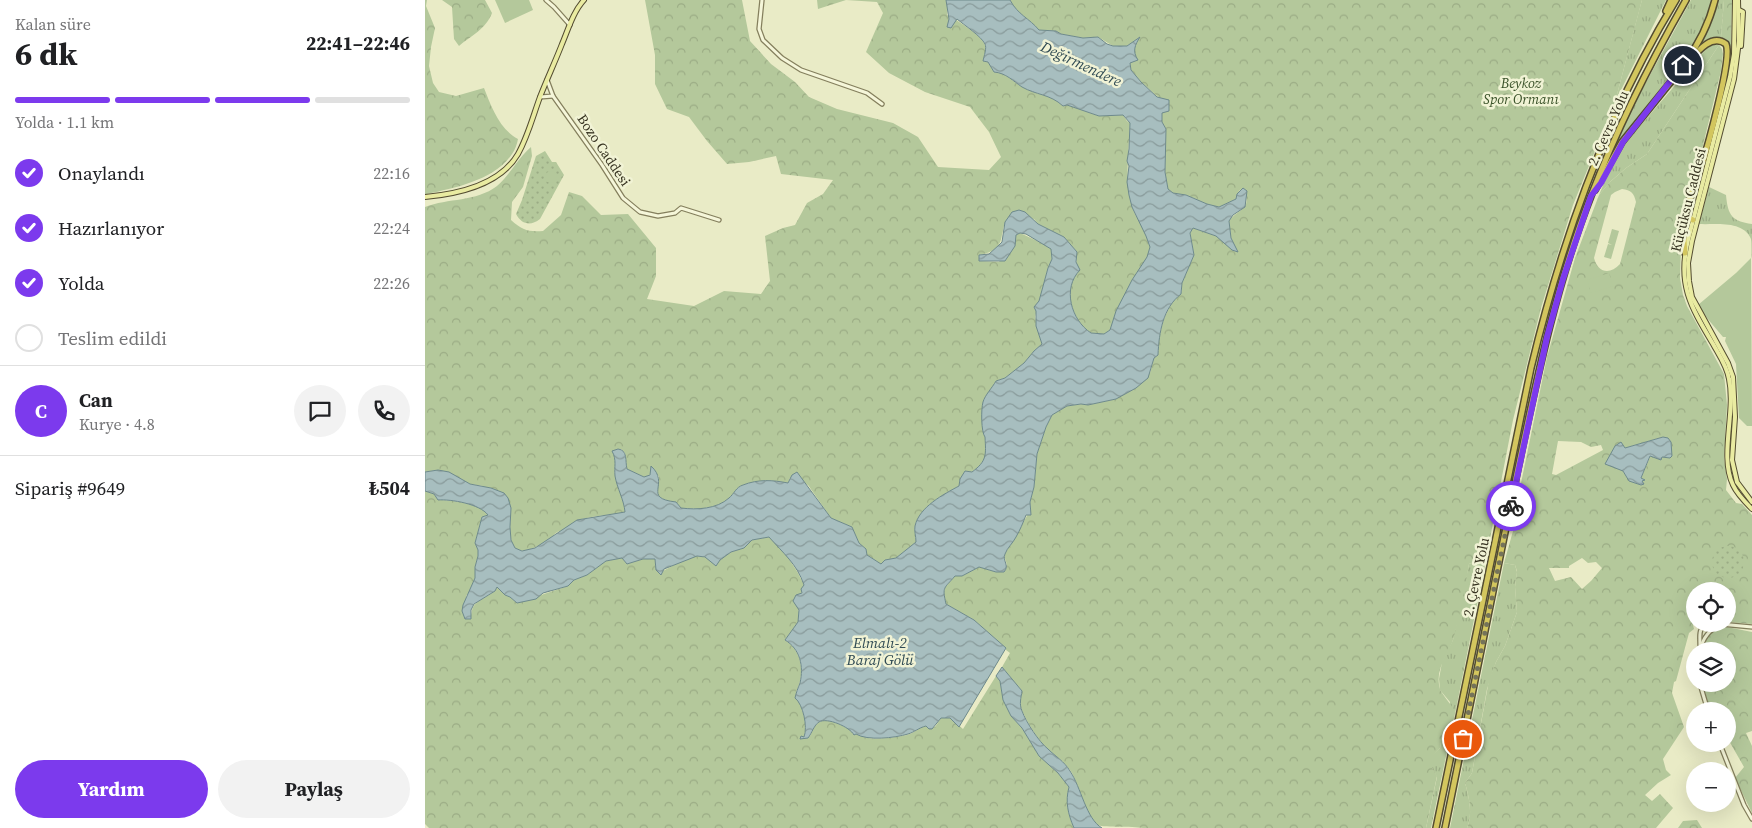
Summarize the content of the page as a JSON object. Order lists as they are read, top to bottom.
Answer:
{
  "streets": {
    "highway": ["2. Çevre Yolu"],
    "main road": ["Küçüksu Caddesi"],
    "street": ["Bozo Caddesi"]
  },
  "water": ["Değirmendere", "Elmalı-2 Baraj Gölü"],
  "parks": ["Beykoz Spor Ormanı"],
  "page": {
    "heading": ["6 dk", "Kalan süre", "22:41–22:46"],
    "panel": [
      "Can",
      "Kurye · 4.8",
      "Sipariş #9649",
      "₺504"
    ],
    "bar": "Yolda · 1.1 km",
    "list": [
      ["Onaylandı", "22:16"],
      ["Hazırlanıyor", "22:24"],
      ["Yolda", "22:26"],
      "Teslim edildi"
    ],
    "round": "C",
    "map_buttons": ["+", "−"],
    "buttons": ["Yardım", "Paylaş"]
  }
}
